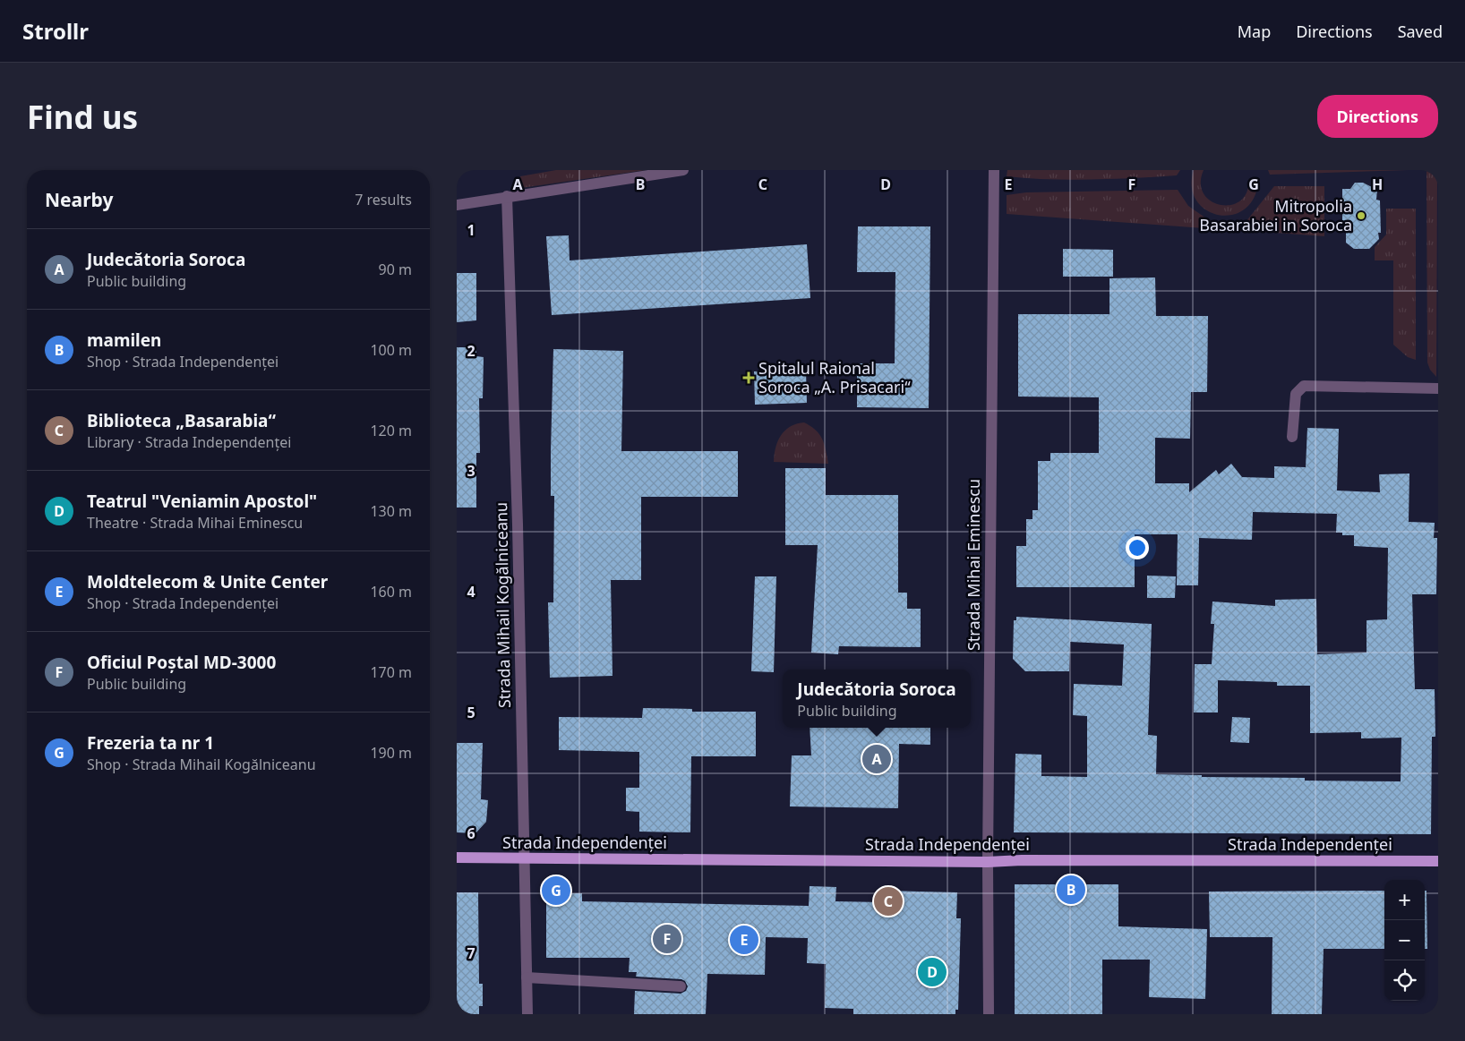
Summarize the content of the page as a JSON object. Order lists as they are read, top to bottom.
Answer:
{
  "streets": {
    "main road": ["Strada Independenței"],
    "street": ["Strada Mihai Eminescu", "Strada Mihail Kogălniceanu"]
  },
  "crossings": [
    ["Strada Mihai Eminescu", "Strada Independenței"],
    ["Strada Mihail Kogălniceanu", "Strada Independenței"]
  ],
  "places": {
    "other": ["Mitropolia Basarabiei in Soroca"],
    "health": ["Spitalul Raional Soroca „A. Prisacari“"]
  },
  "page": {
    "header": "Strollr",
    "nav": ["Map", "Directions", "Saved"],
    "buttons": "Directions",
    "title": "Find us",
    "heading": ["Nearby", "7 results"],
    "list": [
      {
        "mark": "A",
        "name": "Judecătoria Soroca",
        "note": "Public building",
        "value": "90 m"
      },
      {
        "mark": "B",
        "name": "mamilen",
        "note": "Shop · Strada Independenței",
        "value": "100 m"
      },
      {
        "mark": "C",
        "name": "Biblioteca „Basarabia“",
        "note": "Library · Strada Independenței",
        "value": "120 m"
      },
      {
        "mark": "D",
        "name": "Teatrul \"Veniamin Apostol\"",
        "note": "Theatre · Strada Mihai Eminescu",
        "value": "130 m"
      },
      {
        "mark": "E",
        "name": "Moldtelecom & Unite Center",
        "note": "Shop · Strada Independenței",
        "value": "160 m"
      },
      {
        "mark": "F",
        "name": "Oficiul Poștal MD-3000",
        "note": "Public building",
        "value": "170 m"
      },
      {
        "mark": "G",
        "name": "Frezeria ta nr 1",
        "note": "Shop · Strada Mihail Kogălniceanu",
        "value": "190 m"
      }
    ],
    "popup": ["Judecătoria Soroca", "Public building"],
    "pins": [
      "A",
      "B",
      "G",
      "C",
      "F",
      "E",
      "D"
    ],
    "map_buttons": ["+", "−"]
  },
  "grid": {
    "columns": [
      "A",
      "B",
      "C",
      "D",
      "E",
      "F",
      "G",
      "H"
    ],
    "rows": [
      "1",
      "2",
      "3",
      "4",
      "5",
      "6",
      "7"
    ]
  }
}
